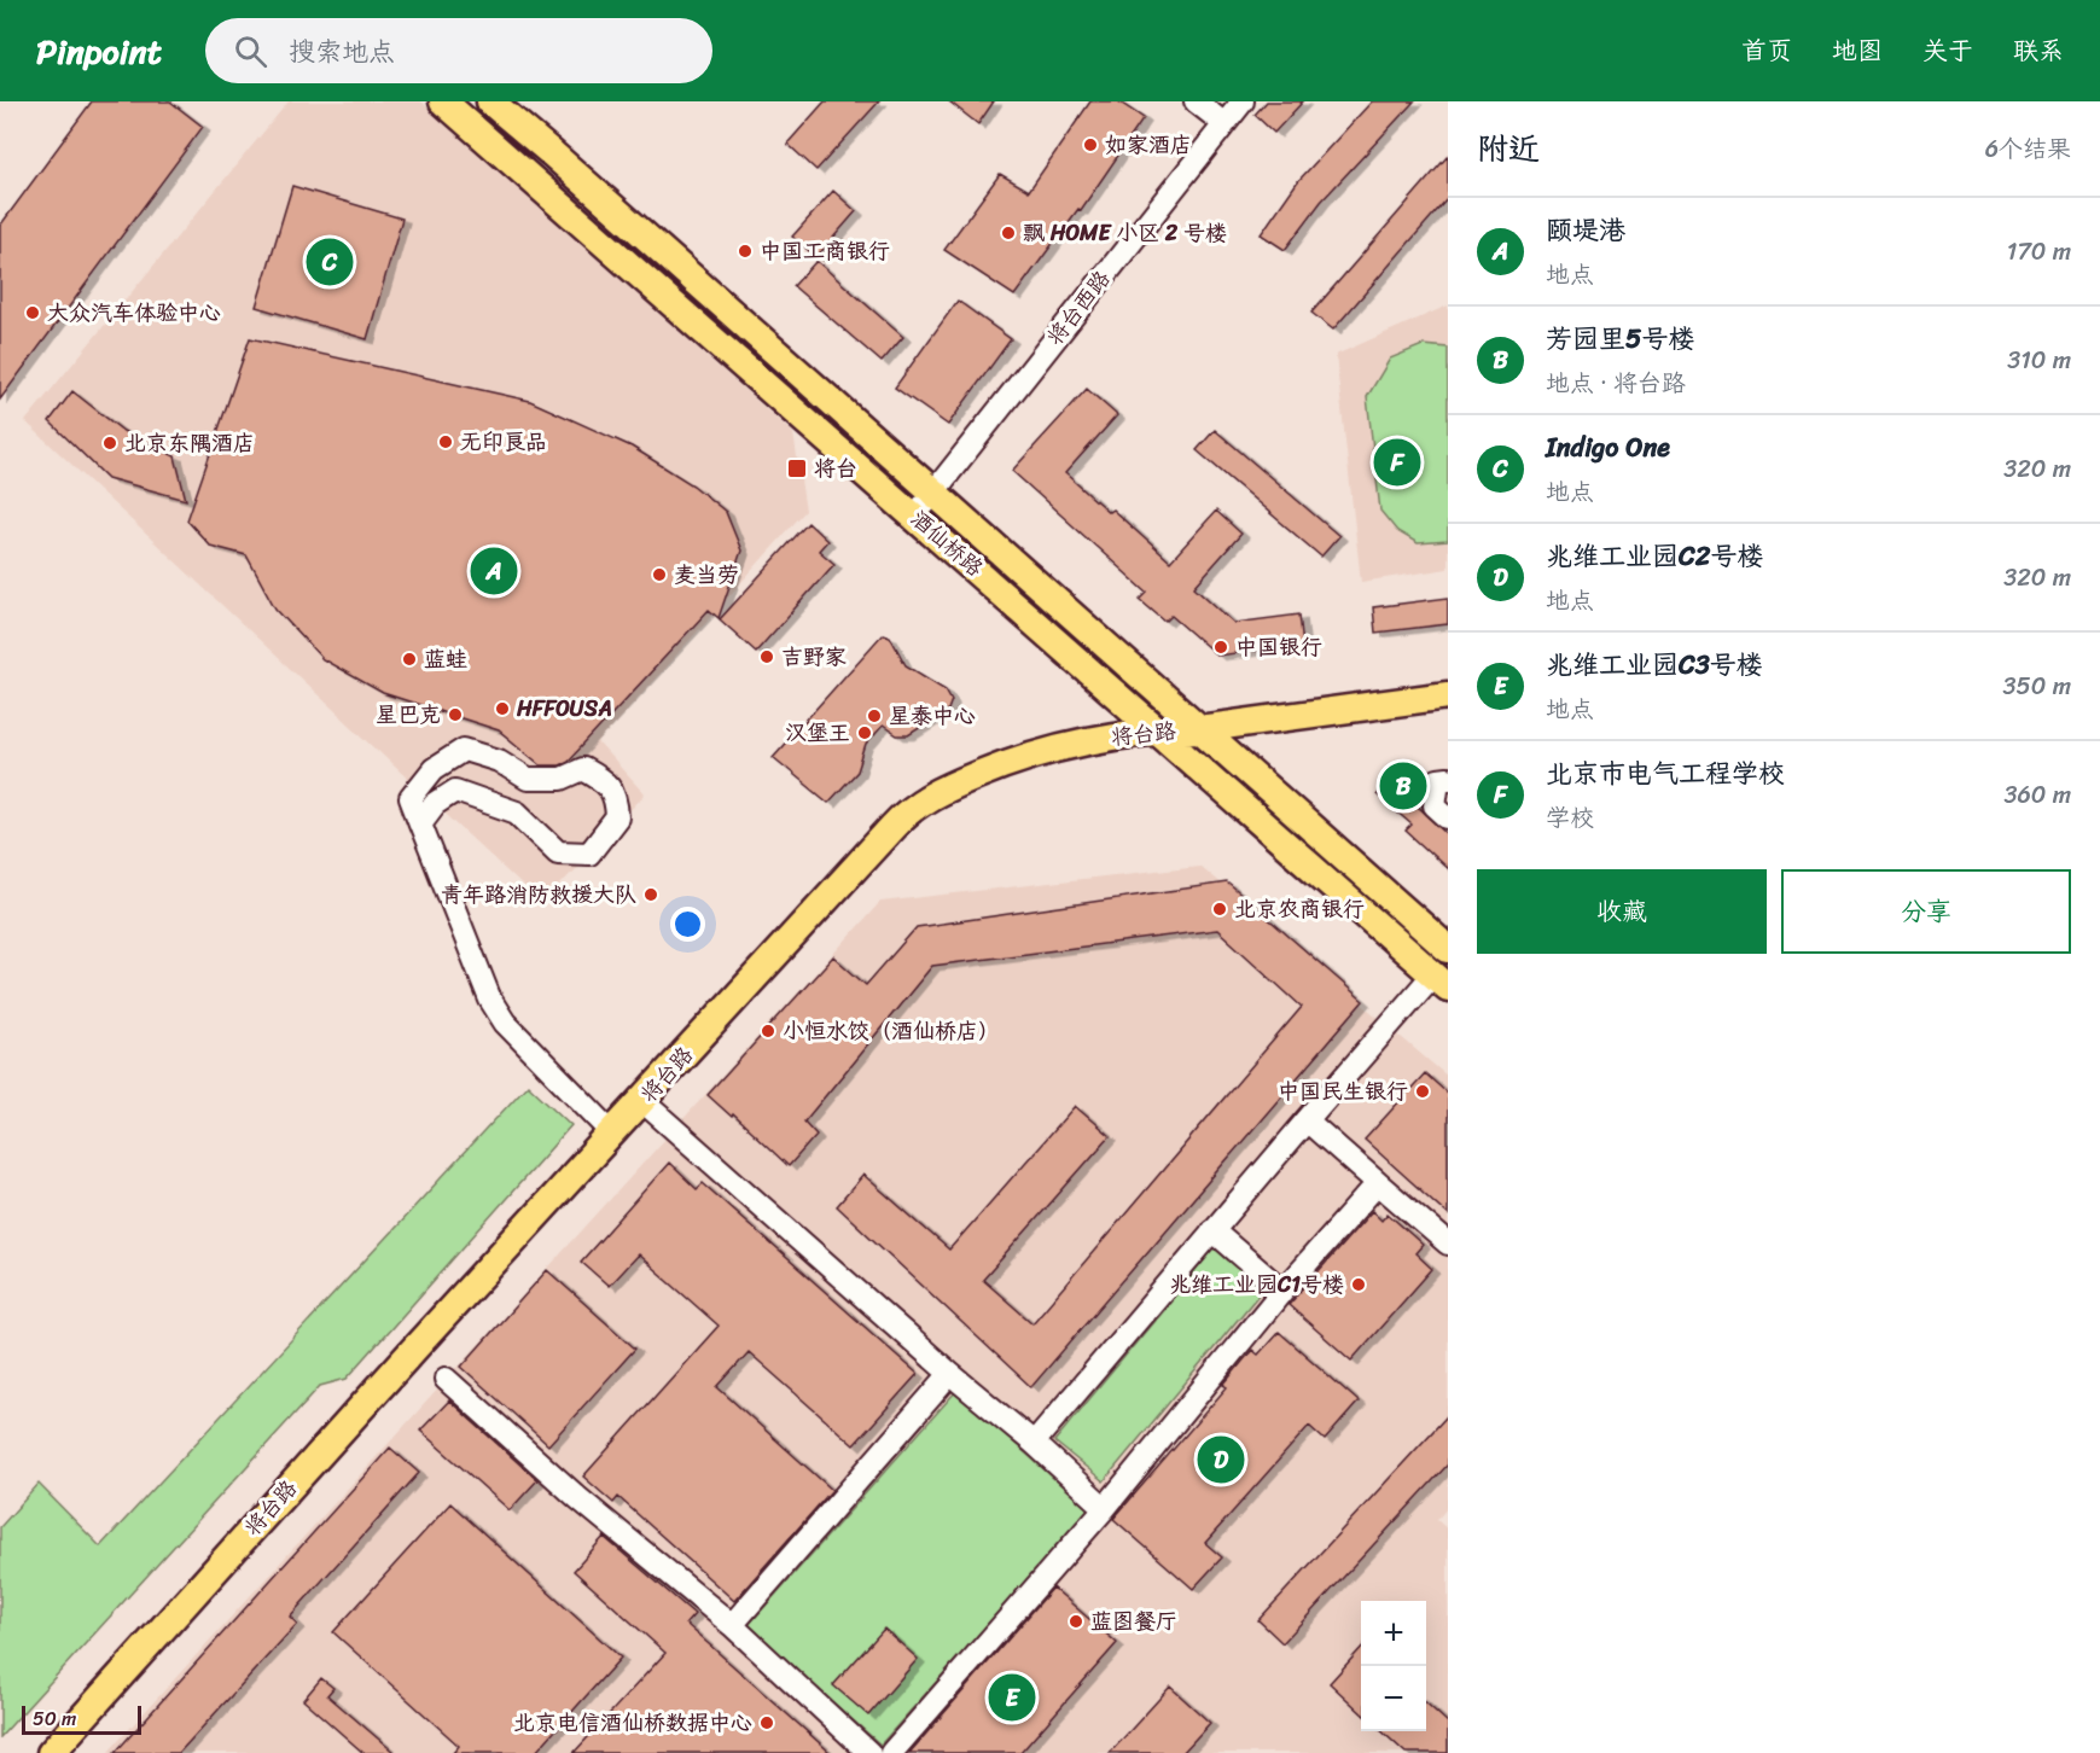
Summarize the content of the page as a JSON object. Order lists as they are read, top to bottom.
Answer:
{
  "streets": {
    "main road": ["酒仙桥路", "将台路"],
    "street": ["将台西路"]
  },
  "crossings": [
    ["将台西路", "酒仙桥路"],
    ["酒仙桥路", "将台路"]
  ],
  "places": {
    "other": [
      "如家酒店",
      "飘 HOME 小区 2 号楼",
      "中国工商银行",
      "大众汽车体验中心",
      "无印良品",
      "北京东隅酒店",
      "麦当劳",
      "中国银行",
      "吉野家",
      "蓝蛙",
      "HFFOUSA",
      "星巴克",
      "星泰中心",
      "汉堡王",
      "青年路消防救援大队",
      "北京农商银行",
      "小恒水饺（酒仙桥店）",
      "中国民生银行",
      "兆维工业园C1号楼",
      "蓝图餐厅",
      "北京电信酒仙桥数据中心"
    ],
    "transit": ["将台"]
  },
  "scale_bar": "50 m",
  "page": {
    "header": "Pinpoint",
    "search": "搜索地点",
    "nav": [
      "首页",
      "地图",
      "关于",
      "联系"
    ],
    "heading": ["附近", "6个结果"],
    "list": [
      {
        "mark": "A",
        "name": "颐堤港",
        "note": "地点",
        "value": "170 m"
      },
      {
        "mark": "B",
        "name": "芳园里5号楼",
        "note": "地点 · 将台路",
        "value": "310 m"
      },
      {
        "mark": "C",
        "name": "Indigo One",
        "note": "地点",
        "value": "320 m"
      },
      {
        "mark": "D",
        "name": "兆维工业园C2号楼",
        "note": "地点",
        "value": "320 m"
      },
      {
        "mark": "E",
        "name": "兆维工业园C3号楼",
        "note": "地点",
        "value": "350 m"
      },
      {
        "mark": "F",
        "name": "北京市电气工程学校",
        "note": "学校",
        "value": "360 m"
      }
    ],
    "pins": [
      "C",
      "F",
      "A",
      "B",
      "D",
      "E"
    ],
    "buttons": ["收藏", "分享"],
    "map_buttons": ["+", "−"],
    "scale": "50 m"
  }
}
